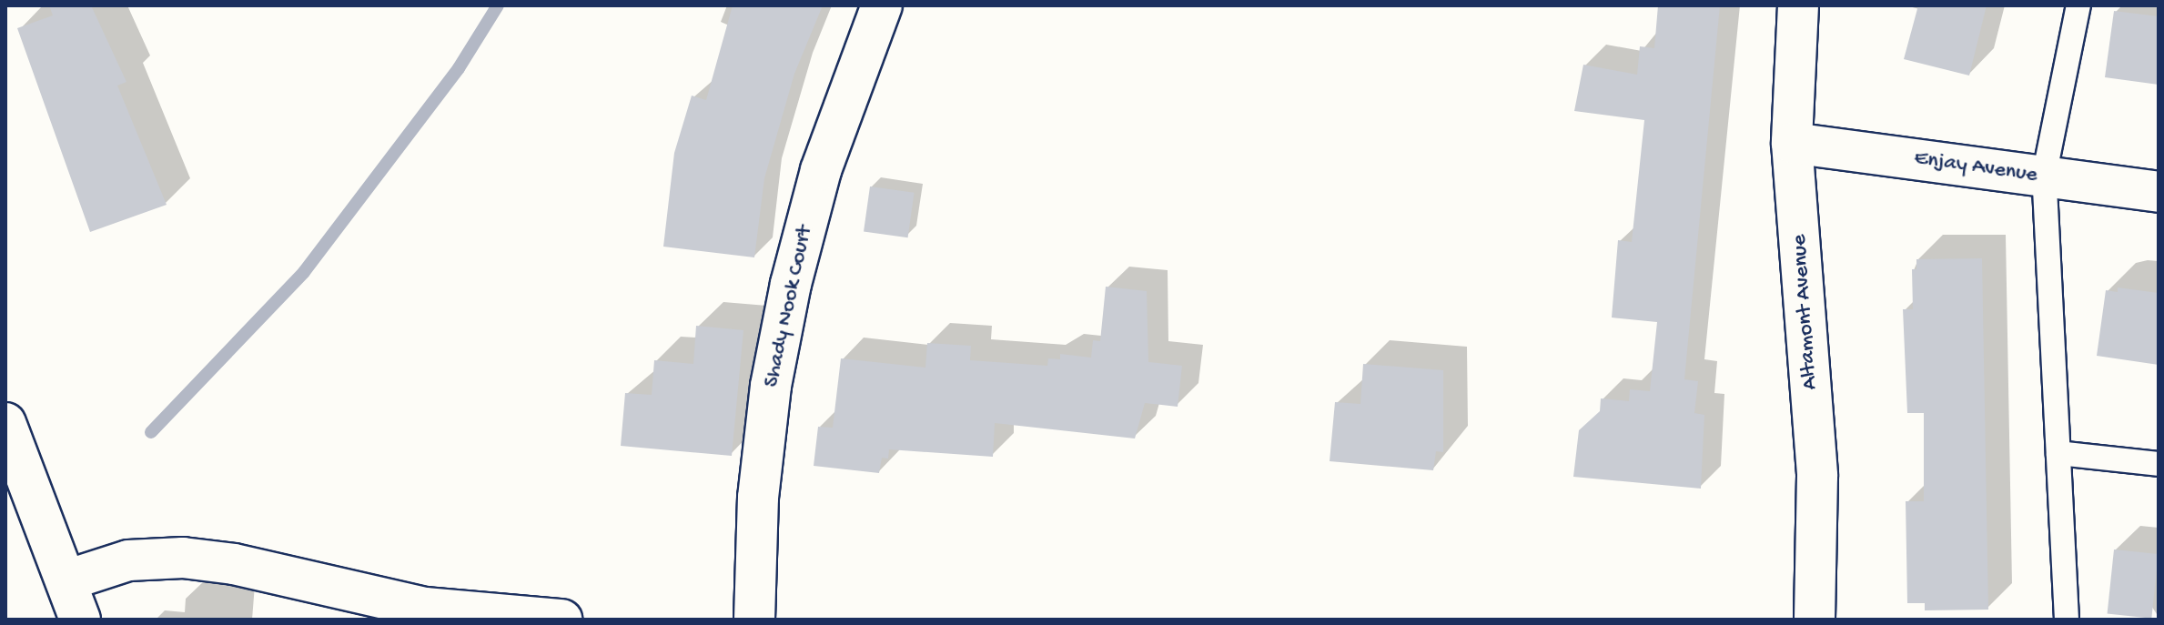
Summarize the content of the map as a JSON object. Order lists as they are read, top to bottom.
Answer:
{
  "streets": {
    "street": ["Enjay Avenue", "Shady Nook Court", "Altamont Avenue"]
  },
  "crossings": [
    ["Enjay Avenue", "Altamont Avenue"]
  ]
}
